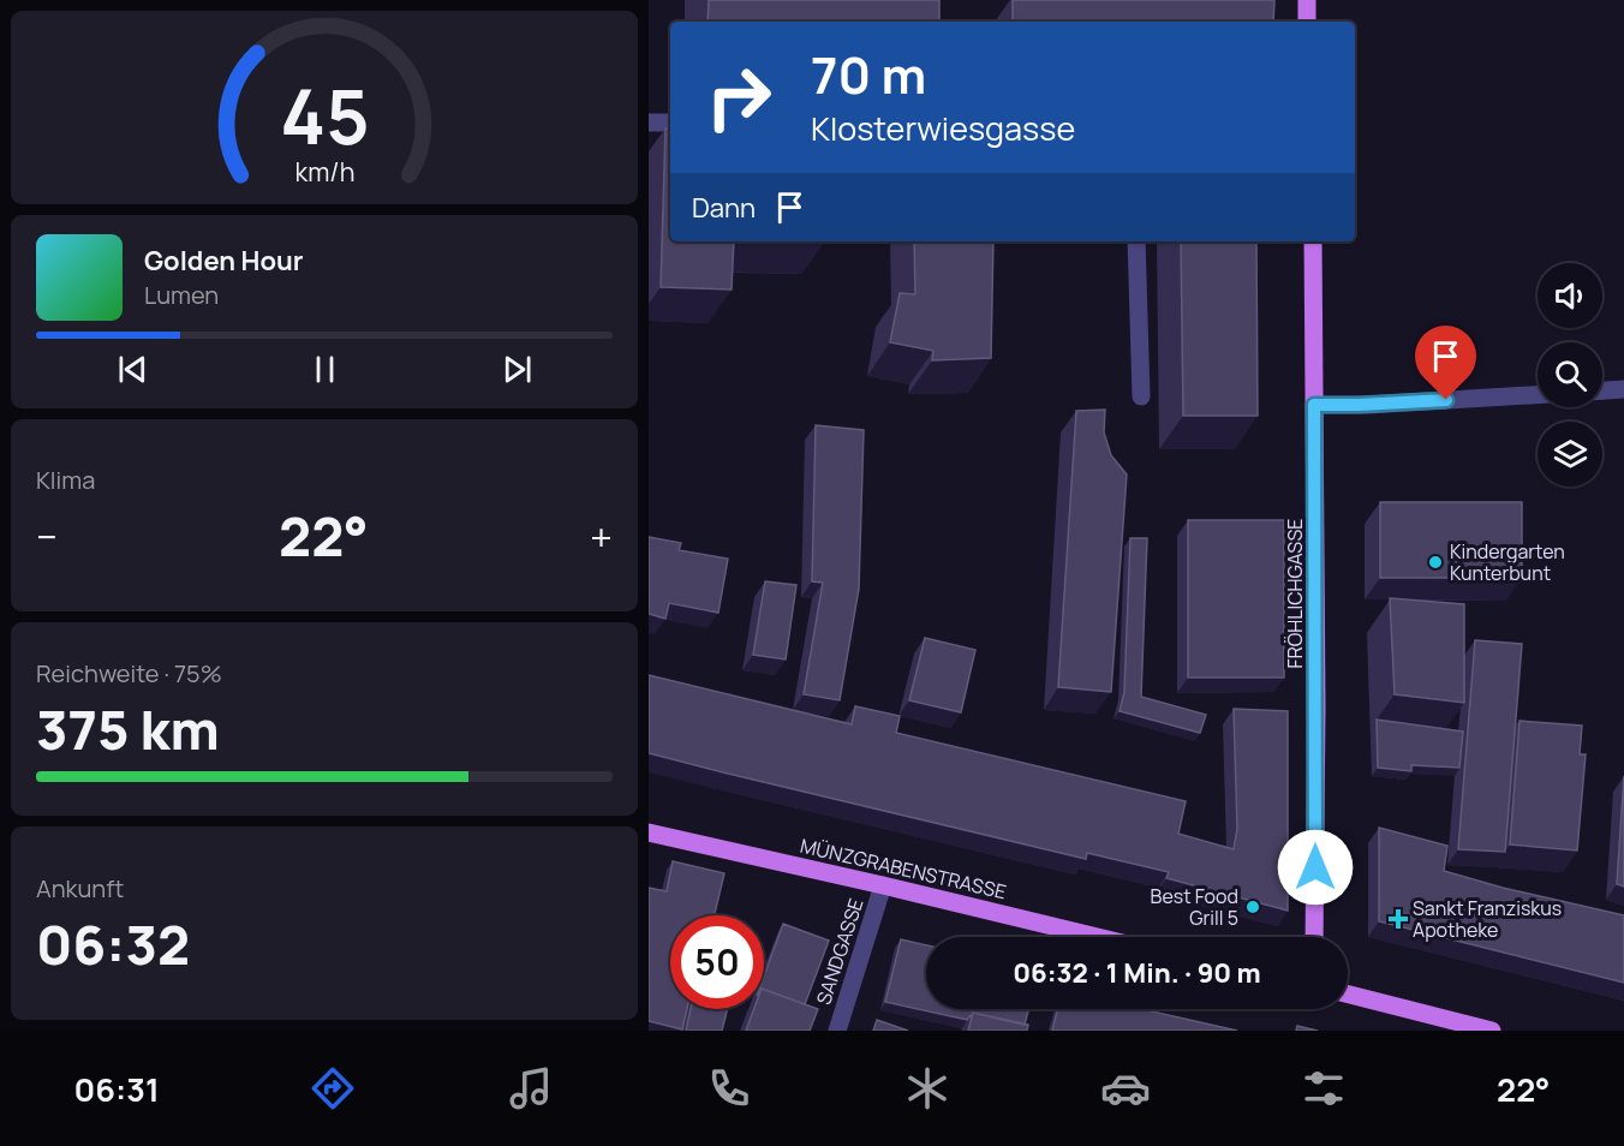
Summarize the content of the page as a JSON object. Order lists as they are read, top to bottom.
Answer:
{
  "streets": {
    "main road": ["FRÖHLICHGASSE", "MÜNZGRABENSTRASSE"],
    "street": ["SANDGASSE"]
  },
  "crossings": [
    ["MÜNZGRABENSTRASSE", "SANDGASSE"]
  ],
  "places": {
    "other": ["Kindergarten Kunterbunt", "Best Food Grill 5"],
    "health": ["Sankt Franziskus Apotheke"]
  },
  "page": {
    "turn": ["70 m", "Klosterwiesgasse"],
    "then": "Dann",
    "song": ["Golden Hour", "Lumen"],
    "tile": [
      "Klima",
      ["Reichweite · 75%", "375 km"],
      ["Ankunft", "06:32"]
    ],
    "heat": ["−", "22°", "+"],
    "limit": "50",
    "trip": "06:32 · 1 Min. · 90 m",
    "tabs": ["06:31", "22°"],
    "gauge": ["45", "km/h"]
  }
}
